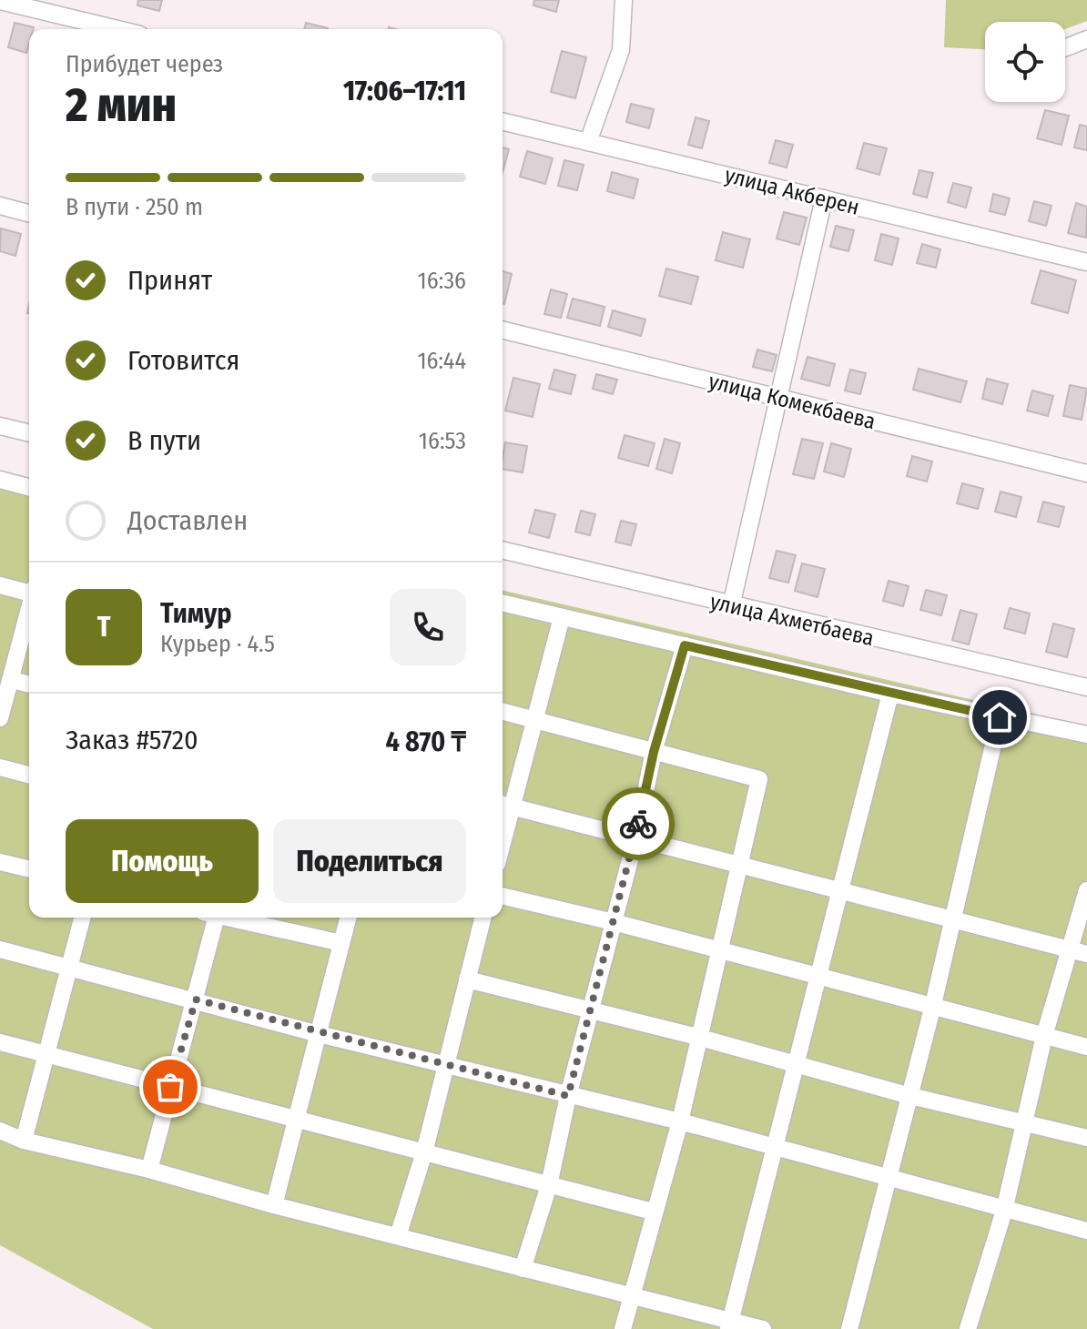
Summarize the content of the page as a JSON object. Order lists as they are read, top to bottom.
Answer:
{
  "streets": {
    "street": ["улица Акберен", "улица Комекбаева", "улица Ахметбаева"]
  },
  "page": {
    "heading": ["2 мин", "Прибудет через", "17:06–17:11"],
    "panel": [
      "Тимур",
      "Курьер · 4.5",
      "Заказ #5720",
      "4 870 ₸"
    ],
    "bar": "В пути · 250 m",
    "list": [
      ["Принят", "16:36"],
      ["Готовится", "16:44"],
      ["В пути", "16:53"],
      "Доставлен"
    ],
    "round": "Т",
    "buttons": ["Помощь", "Поделиться"]
  }
}
